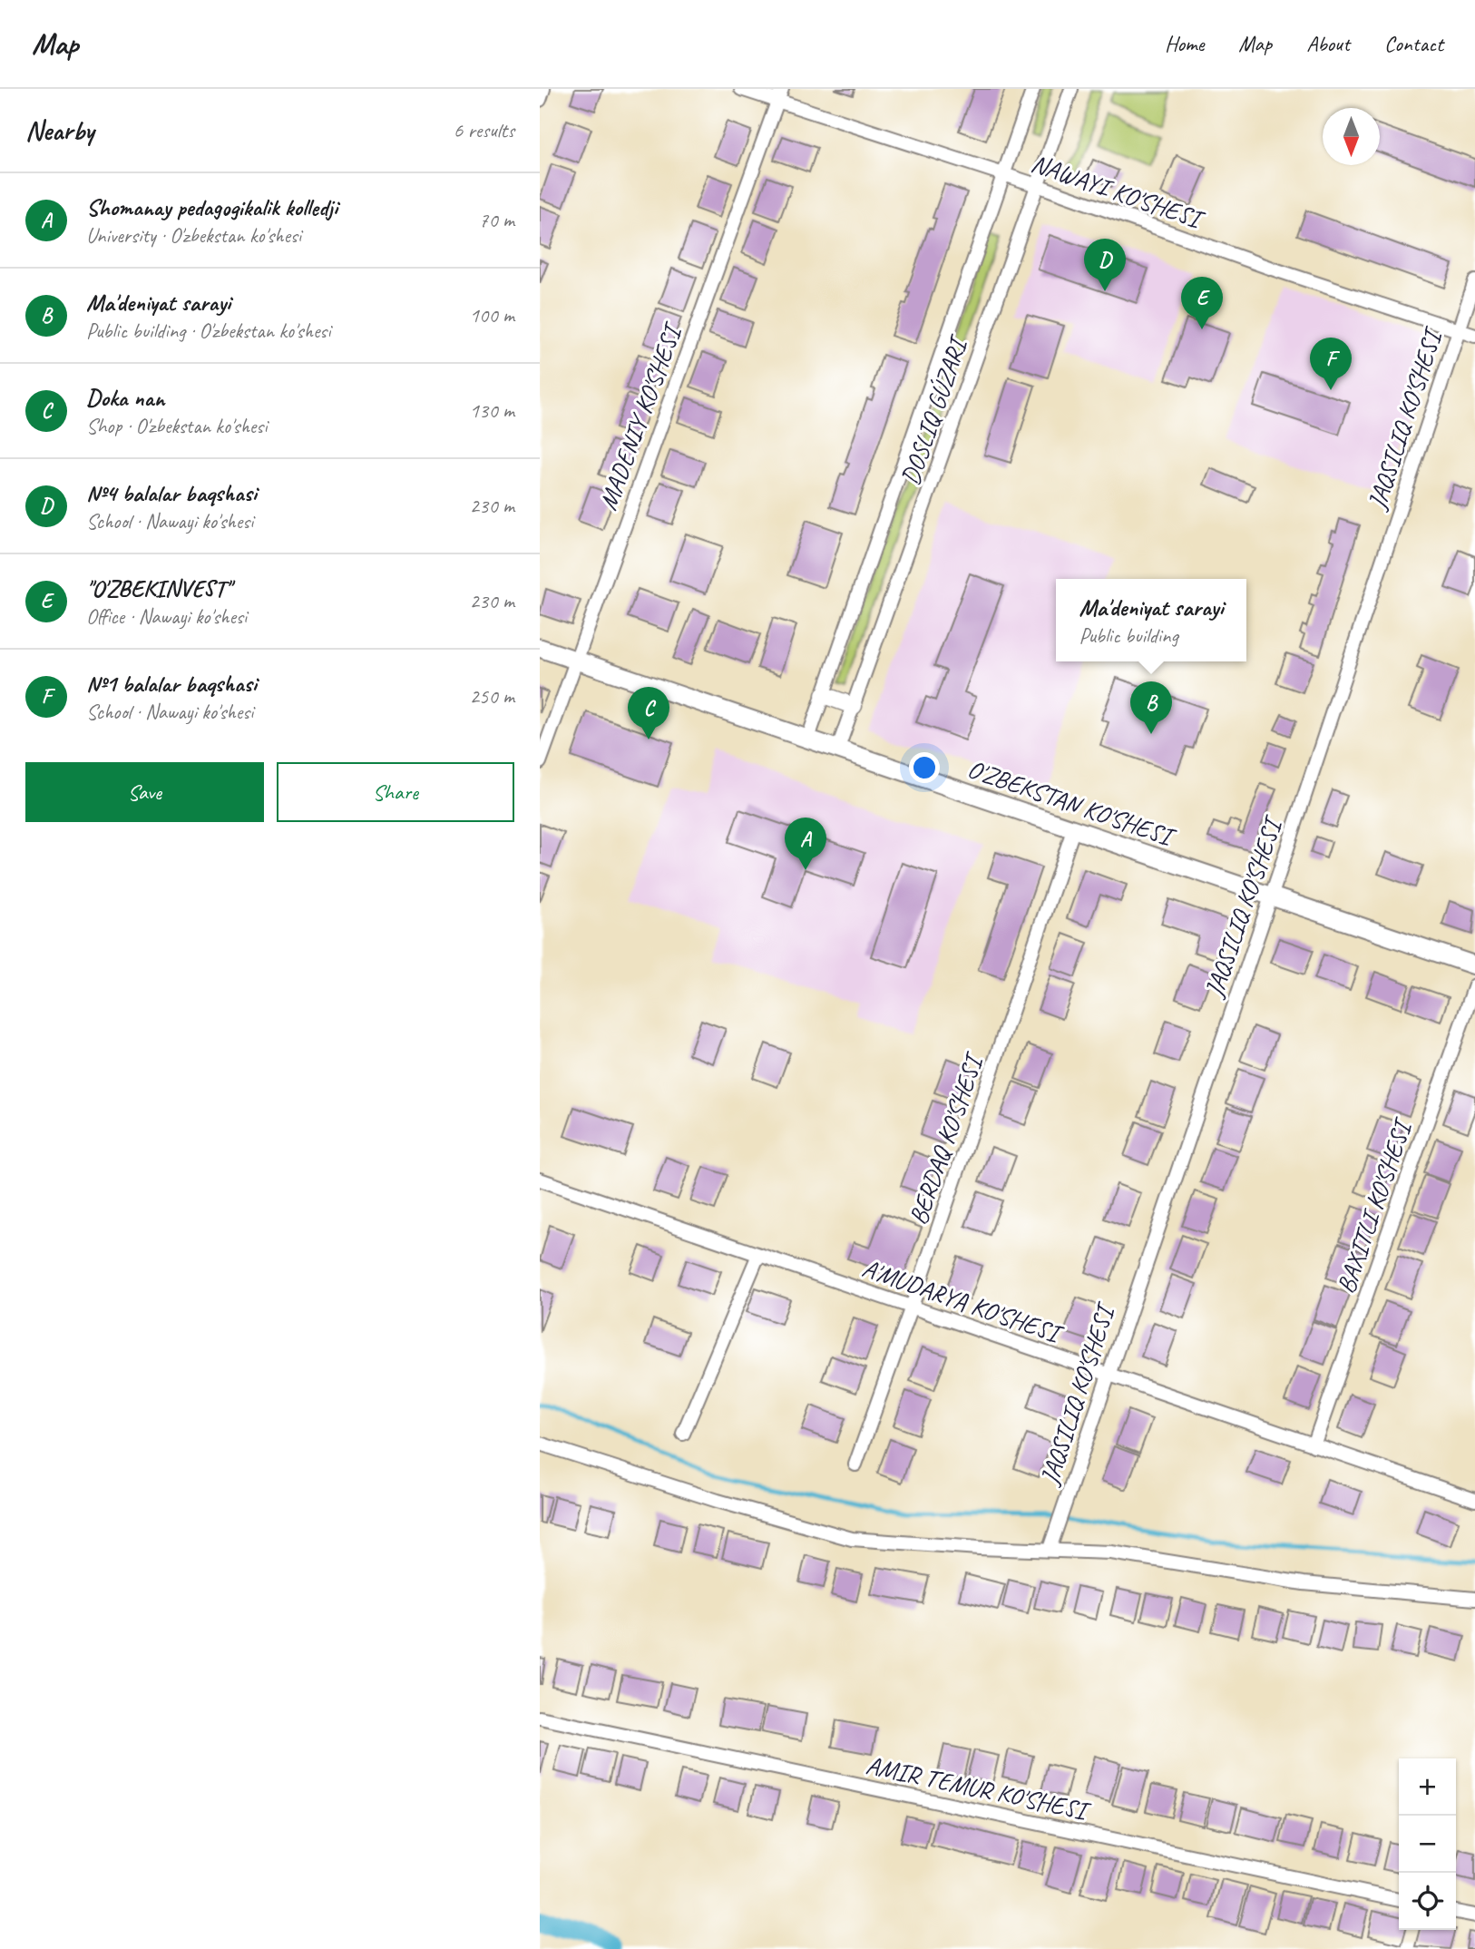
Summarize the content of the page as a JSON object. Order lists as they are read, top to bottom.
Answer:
{
  "streets": {
    "main road": ["O'ZBEKSTAN KO'SHESI"],
    "street": [
      "NAWAYI KO'SHESI",
      "MADENIY KO'SHESI",
      "JAQSILIQ KO'SHESI",
      "BERDAQ KO'SHESI",
      "BAXITLI KO'SHESI",
      "A'MUDARYA KO'SHESI",
      "AMIR TEMUR KO'SHESI"
    ]
  },
  "crossings": [
    ["NAWAYI KO'SHESI", "MADENIY KO'SHESI"],
    ["NAWAYI KO'SHESI", "JAQSILIQ KO'SHESI"],
    ["MADENIY KO'SHESI", "O'ZBEKSTAN KO'SHESI"],
    ["JAQSILIQ KO'SHESI", "O'ZBEKSTAN KO'SHESI"],
    ["JAQSILIQ KO'SHESI", "A'MUDARYA KO'SHESI"],
    ["O'ZBEKSTAN KO'SHESI", "BERDAQ KO'SHESI"],
    ["BERDAQ KO'SHESI", "A'MUDARYA KO'SHESI"],
    ["BAXITLI KO'SHESI", "A'MUDARYA KO'SHESI"]
  ],
  "north": "bottom",
  "page": {
    "header": "Map",
    "nav": [
      "Home",
      "Map",
      "About",
      "Contact"
    ],
    "heading": ["Nearby", "6 results"],
    "list": [
      {
        "mark": "A",
        "name": "Shomanay pedagogikalik kolledji",
        "note": "University · O'zbekstan ko'shesi",
        "value": "70 m"
      },
      {
        "mark": "B",
        "name": "Ma'deniyat sarayi",
        "note": "Public building · O'zbekstan ko'shesi",
        "value": "100 m"
      },
      {
        "mark": "C",
        "name": "Doka nan",
        "note": "Shop · O'zbekstan ko'shesi",
        "value": "130 m"
      },
      {
        "mark": "D",
        "name": "№4 balalar baqshasi",
        "note": "School · Nawayi ko'shesi",
        "value": "230 m"
      },
      {
        "mark": "E",
        "name": "\"O'ZBEKINVEST\"",
        "note": "Office · Nawayi ko'shesi",
        "value": "230 m"
      },
      {
        "mark": "F",
        "name": "№1 balalar baqshasi",
        "note": "School · Nawayi ko'shesi",
        "value": "250 m"
      }
    ],
    "pins": [
      "D",
      "E",
      "F",
      "B",
      "C",
      "A"
    ],
    "popup": ["Ma'deniyat sarayi", "Public building"],
    "buttons": ["Save", "Share"],
    "map_buttons": ["+", "−"]
  }
}
